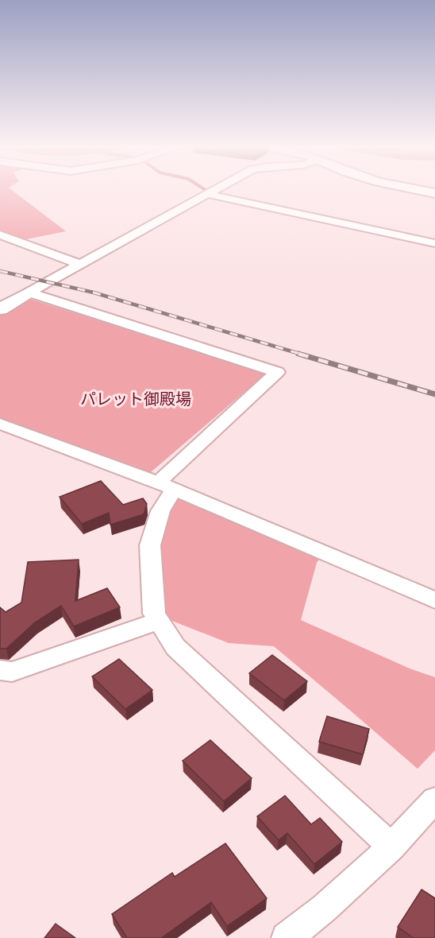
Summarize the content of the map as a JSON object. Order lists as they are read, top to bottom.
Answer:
{
  "parks": ["パレット御殿場"]
}
